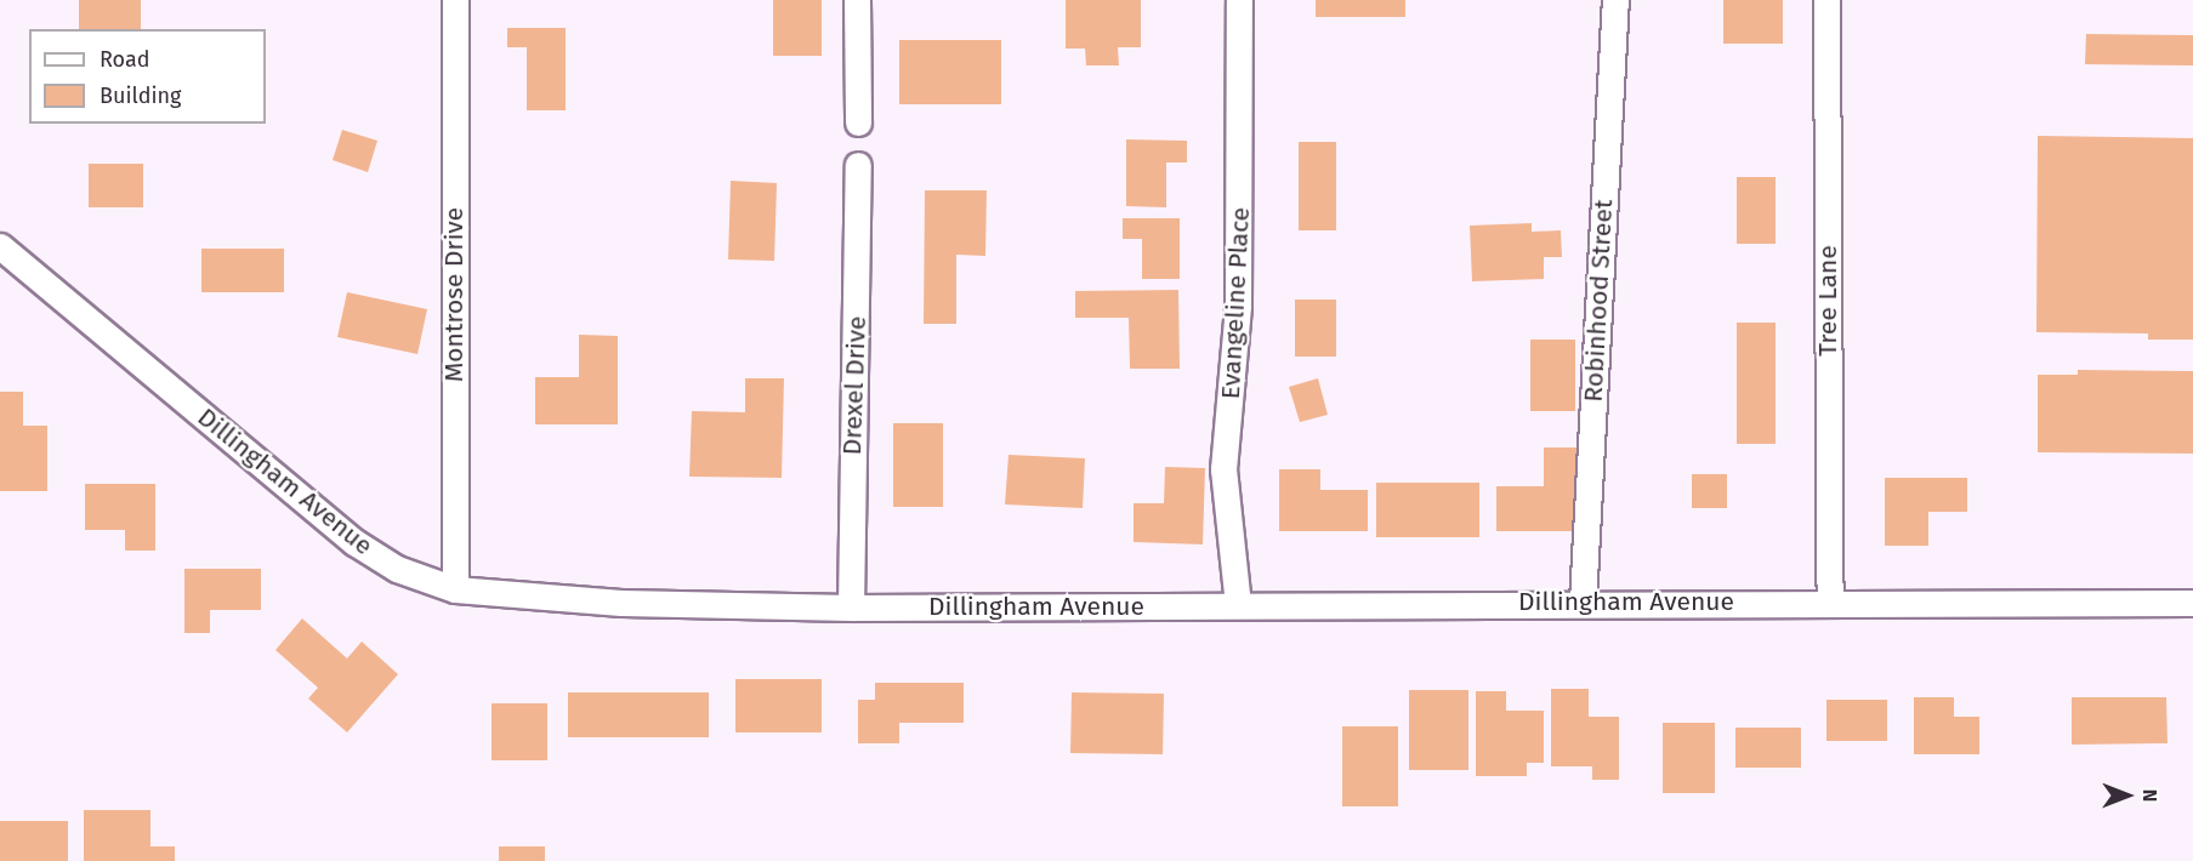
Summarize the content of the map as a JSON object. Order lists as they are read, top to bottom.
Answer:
{
  "streets": {
    "street": [
      "Montrose Drive",
      "Robinhood Street",
      "Tree Lane",
      "Evangeline Place",
      "Drexel Drive",
      "Dillingham Avenue"
    ]
  },
  "crossings": [
    ["Montrose Drive", "Dillingham Avenue"],
    ["Robinhood Street", "Dillingham Avenue"],
    ["Tree Lane", "Dillingham Avenue"],
    ["Evangeline Place", "Dillingham Avenue"],
    ["Drexel Drive", "Dillingham Avenue"]
  ],
  "legend": ["Road", "Building"],
  "north": "right"
}
